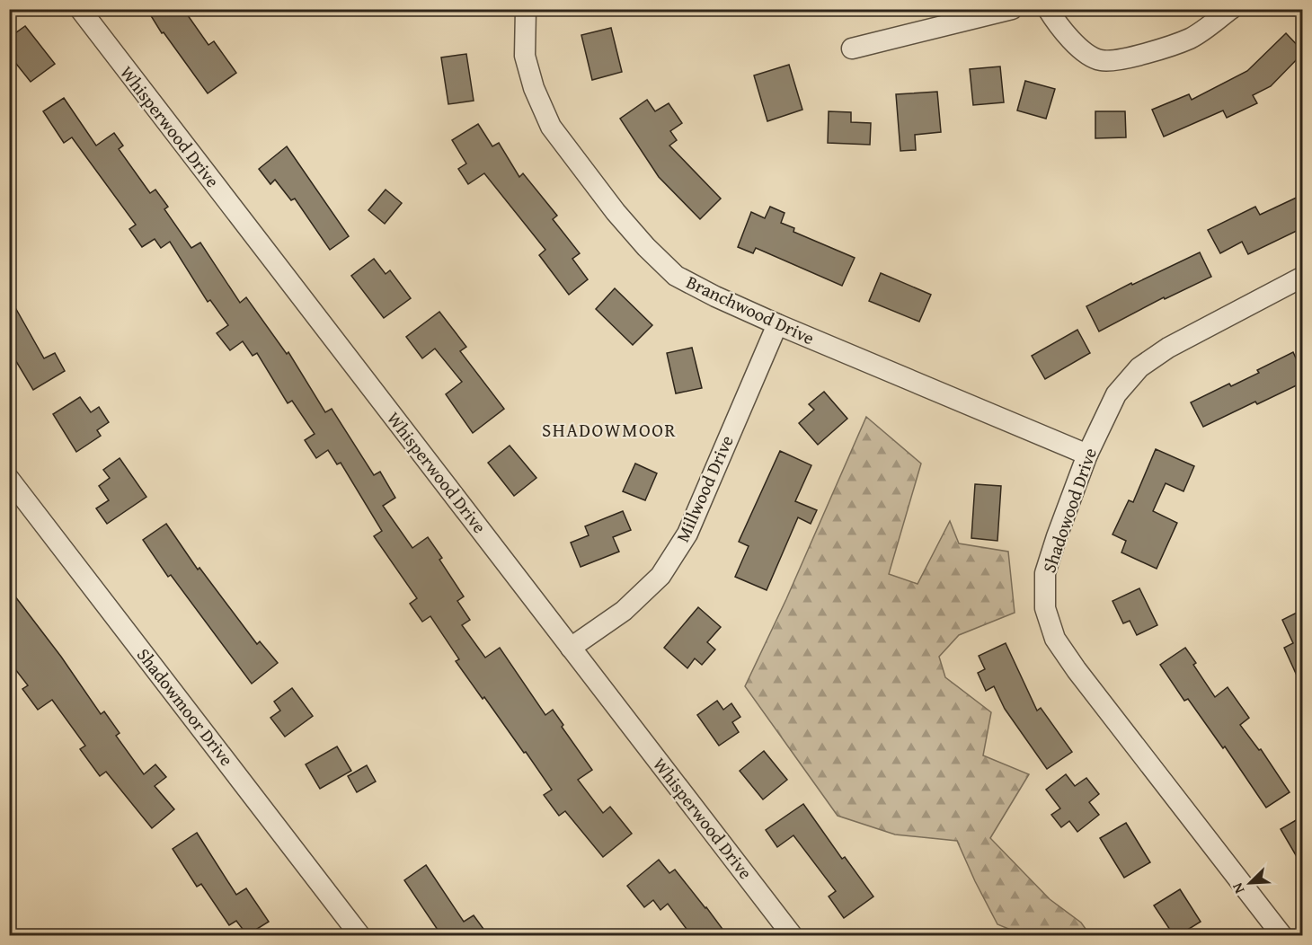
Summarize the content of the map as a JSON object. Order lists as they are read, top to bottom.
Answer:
{
  "streets": {
    "street": [
      "Whisperwood Drive",
      "Branchwood Drive",
      "Millwood Drive",
      "Shadowood Drive",
      "Shadowmoor Drive"
    ]
  },
  "crossings": [
    ["Whisperwood Drive", "Millwood Drive"],
    ["Branchwood Drive", "Millwood Drive"],
    ["Branchwood Drive", "Shadowood Drive"]
  ],
  "districts": ["SHADOWMOOR"],
  "north": "bottom left"
}
